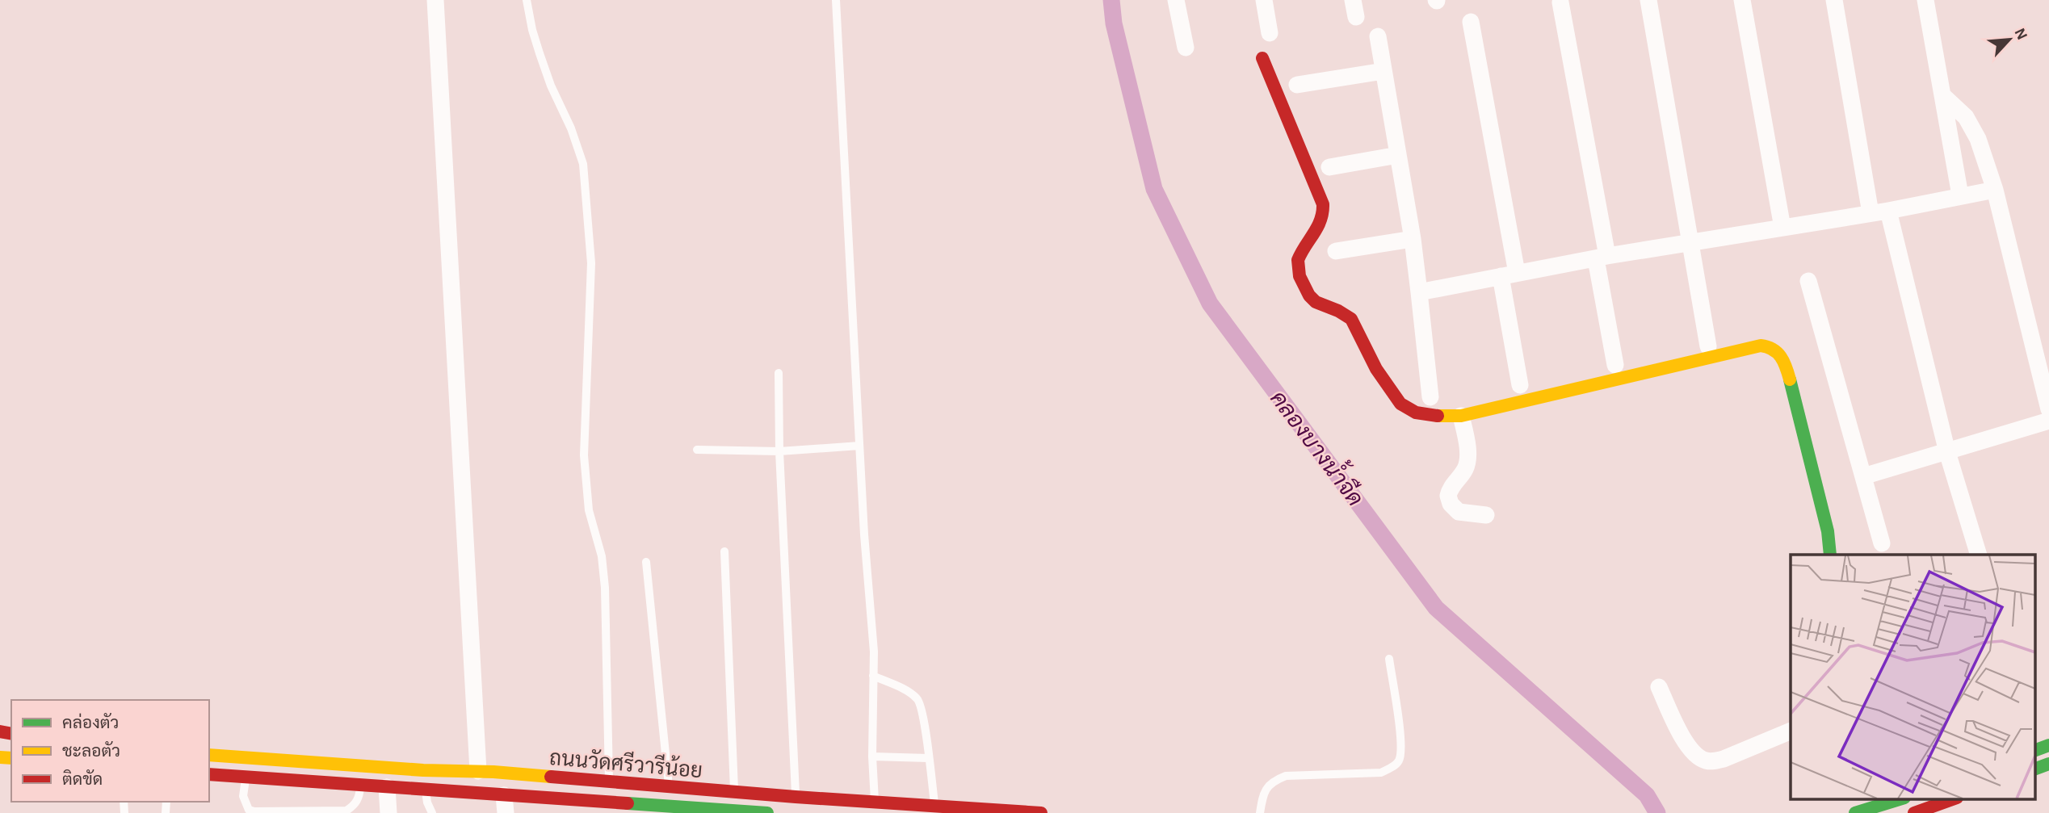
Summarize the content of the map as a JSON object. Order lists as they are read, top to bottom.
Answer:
{
  "streets": {
    "main road": ["ถนนวัดศรีวารีน้อย"]
  },
  "water": ["คลองบางน้ำจืด"],
  "legend": ["คล่องตัว", "ชะลอตัว", "ติดขัด"],
  "north": "top right"
}
